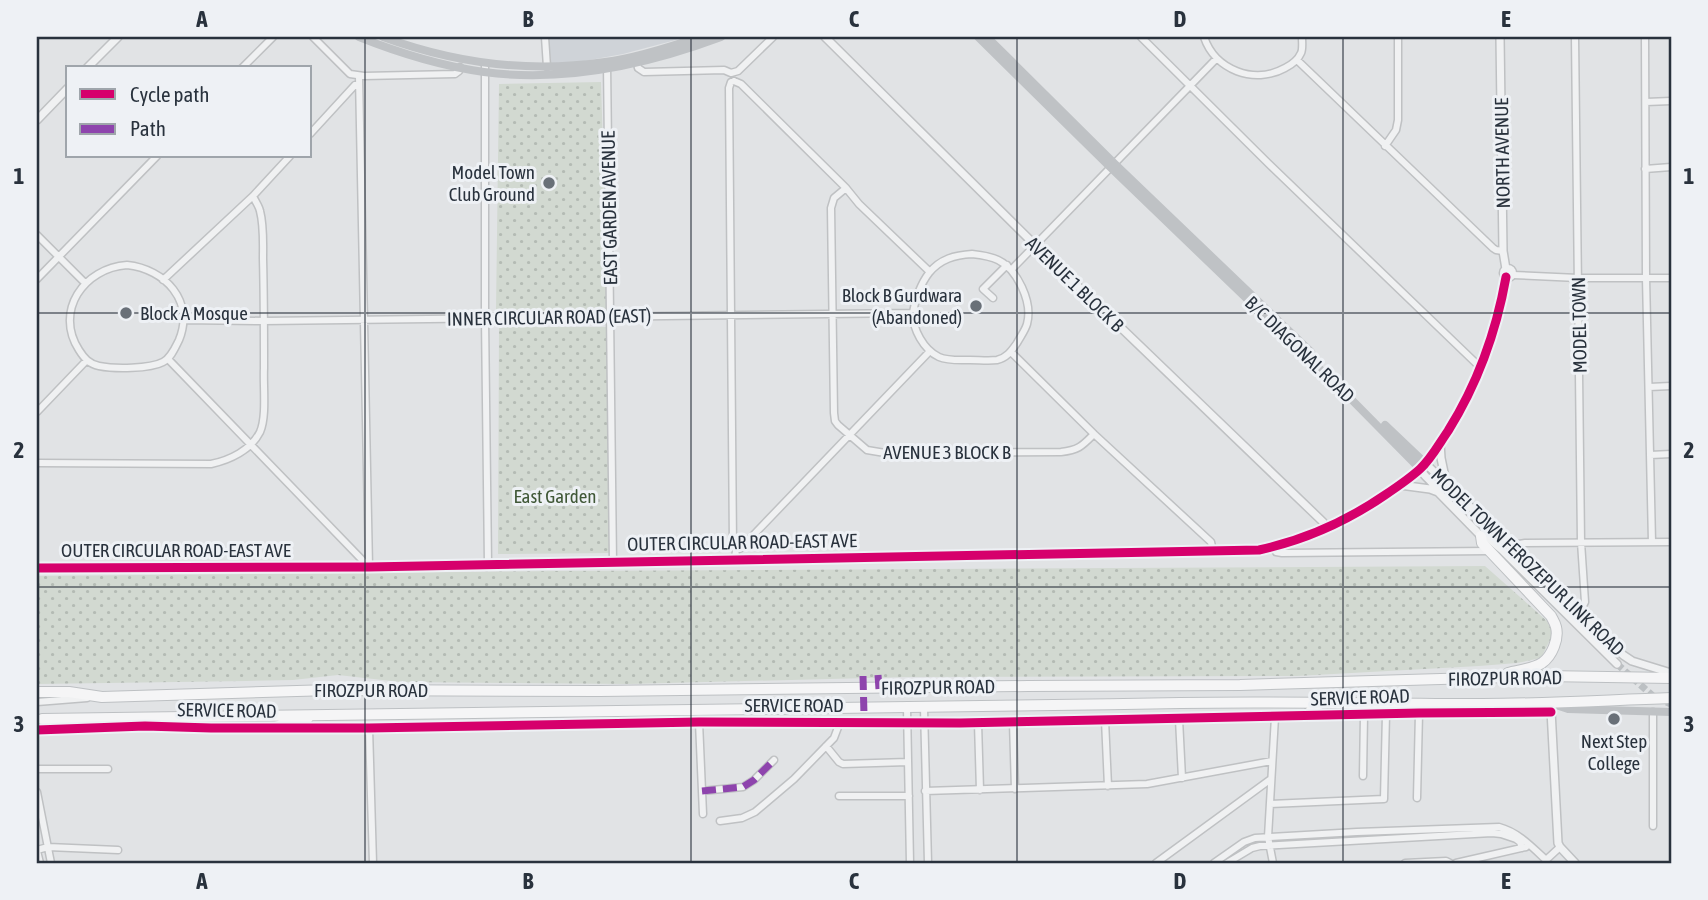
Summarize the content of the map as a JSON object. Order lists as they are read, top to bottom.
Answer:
{
  "streets": {
    "main road": ["B/C DIAGONAL ROAD", "FIROZPUR ROAD"],
    "street": [
      "NORTH AVENUE",
      "EAST GARDEN AVENUE",
      "AVENUE 1 BLOCK B",
      "INNER CIRCULAR ROAD (EAST)",
      "MODEL TOWN",
      "AVENUE 3 BLOCK B",
      "OUTER CIRCULAR ROAD-EAST AVE",
      "MODEL TOWN FEROZEPUR LINK ROAD",
      "SERVICE ROAD"
    ]
  },
  "crossings": [
    ["NORTH AVENUE", "OUTER CIRCULAR ROAD-EAST AVE"],
    ["EAST GARDEN AVENUE", "INNER CIRCULAR ROAD (EAST)"],
    ["EAST GARDEN AVENUE", "OUTER CIRCULAR ROAD-EAST AVE"],
    ["AVENUE 1 BLOCK B", "OUTER CIRCULAR ROAD-EAST AVE"],
    ["MODEL TOWN", "MODEL TOWN FEROZEPUR LINK ROAD"],
    ["B/C DIAGONAL ROAD", "OUTER CIRCULAR ROAD-EAST AVE"],
    ["B/C DIAGONAL ROAD", "MODEL TOWN FEROZEPUR LINK ROAD"],
    ["OUTER CIRCULAR ROAD-EAST AVE", "MODEL TOWN FEROZEPUR LINK ROAD"],
    ["MODEL TOWN FEROZEPUR LINK ROAD", "FIROZPUR ROAD"],
    ["FIROZPUR ROAD", "SERVICE ROAD"]
  ],
  "parks": ["East Garden"],
  "places": [
    "Model Town Club Ground",
    "Block B Gurdwara (Abandoned)",
    "Block A Mosque",
    "Next Step College"
  ],
  "legend": ["Cycle path", "Path"],
  "grid": {
    "columns": [
      "A",
      "B",
      "C",
      "D",
      "E"
    ],
    "rows": ["1", "2", "3"]
  }
}
